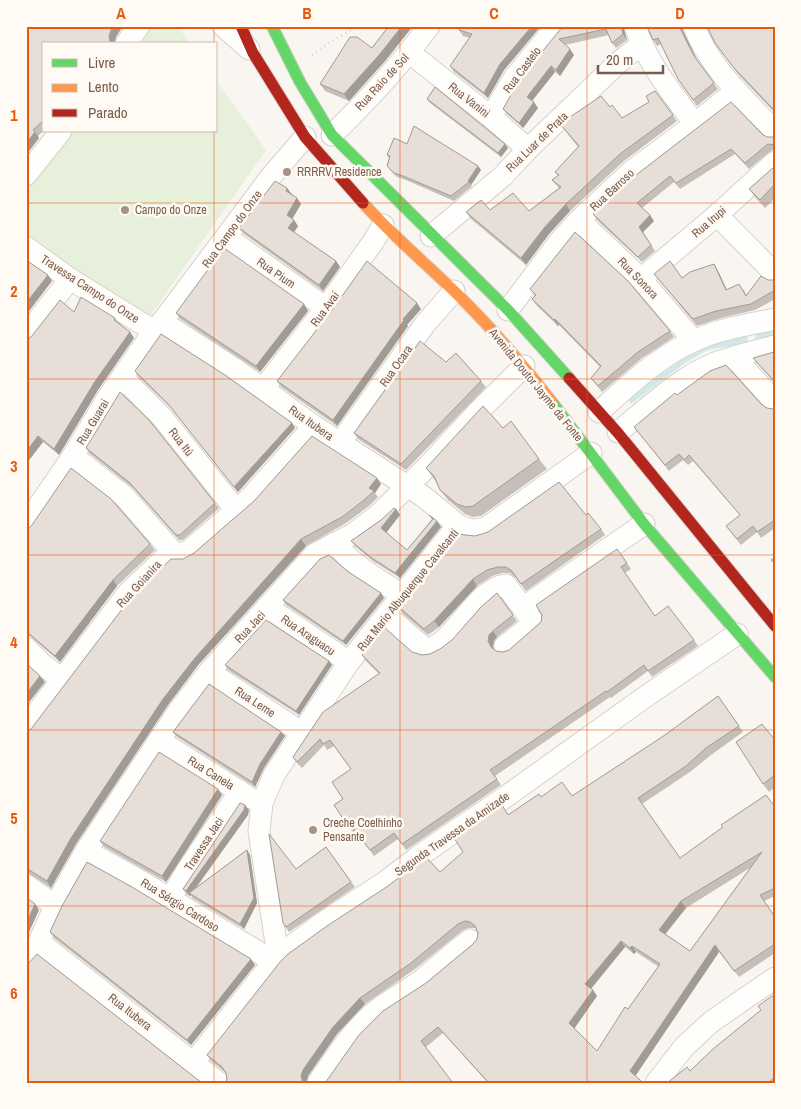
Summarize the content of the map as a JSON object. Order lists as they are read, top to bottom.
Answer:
{
  "streets": {
    "main road": ["Avenida Doutor Jayme da Fonte"],
    "street": [
      "Rua Castelo",
      "Rua Raio de Sol",
      "Rua Vanini",
      "Rua Luar de Prata",
      "Rua Barroso",
      "Rua Irupi",
      "Rua Campo do Onze",
      "Rua Pium",
      "Rua Sonora",
      "Travessa Campo do Onze",
      "Rua Avaí",
      "Rua Ocara",
      "Rua Guarai",
      "Rua Itubera",
      "Rua Itú",
      "Rua Goianira",
      "Rua Mario Albuquerque Cavalcanti",
      "Rua Jaci",
      "Rua Araguacu",
      "Rua Leme",
      "Rua Canela",
      "Segunda Travessa da Amizade",
      "Travessa Jaci",
      "Rua Sérgio Cardoso"
    ]
  },
  "crossings": [
    ["Rua Castelo", "Rua Vanini"],
    ["Rua Raio de Sol", "Rua Vanini"],
    ["Rua Raio de Sol", "Avenida Doutor Jayme da Fonte"],
    ["Rua Vanini", "Rua Luar de Prata"],
    ["Rua Luar de Prata", "Avenida Doutor Jayme da Fonte"],
    ["Rua Barroso", "Rua Sonora"],
    ["Rua Barroso", "Avenida Doutor Jayme da Fonte"],
    ["Rua Irupi", "Rua Sonora"],
    ["Rua Campo do Onze", "Rua Pium"],
    ["Rua Campo do Onze", "Travessa Campo do Onze"],
    ["Rua Campo do Onze", "Avenida Doutor Jayme da Fonte"],
    ["Rua Campo do Onze", "Rua Guarai"],
    ["Rua Campo do Onze", "Rua Itubera"],
    ["Rua Pium", "Rua Avaí"],
    ["Travessa Campo do Onze", "Rua Guarai"],
    ["Travessa Campo do Onze", "Rua Itubera"],
    ["Rua Avaí", "Avenida Doutor Jayme da Fonte"],
    ["Rua Avaí", "Rua Itubera"],
    ["Rua Ocara", "Avenida Doutor Jayme da Fonte"],
    ["Rua Ocara", "Rua Itubera"],
    ["Avenida Doutor Jayme da Fonte", "Rua Mario Albuquerque Cavalcanti"],
    ["Avenida Doutor Jayme da Fonte", "Rua Jaci"],
    ["Avenida Doutor Jayme da Fonte", "Segunda Travessa da Amizade"],
    ["Rua Guarai", "Rua Itubera"],
    ["Rua Guarai", "Rua Itú"],
    ["Rua Itubera", "Rua Goianira"],
    ["Rua Itubera", "Rua Mario Albuquerque Cavalcanti"],
    ["Rua Itubera", "Rua Jaci"],
    ["Rua Itubera", "Segunda Travessa da Amizade"],
    ["Rua Itú", "Rua Goianira"],
    ["Rua Mario Albuquerque Cavalcanti", "Rua Araguacu"],
    ["Rua Mario Albuquerque Cavalcanti", "Rua Leme"],
    ["Rua Mario Albuquerque Cavalcanti", "Rua Canela"],
    ["Rua Jaci", "Rua Araguacu"],
    ["Rua Jaci", "Rua Leme"],
    ["Rua Jaci", "Rua Canela"],
    ["Rua Jaci", "Rua Sérgio Cardoso"],
    ["Rua Canela", "Travessa Jaci"],
    ["Segunda Travessa da Amizade", "Rua Sérgio Cardoso"],
    ["Travessa Jaci", "Rua Sérgio Cardoso"]
  ],
  "places": ["RRRRV Residence", "Campo do Onze", "Creche Coelhinho Pensante"],
  "legend": ["Livre", "Lento", "Parado"],
  "scale_bar": "20 m",
  "grid": {
    "columns": [
      "A",
      "B",
      "C",
      "D"
    ],
    "rows": [
      "1",
      "2",
      "3",
      "4",
      "5",
      "6"
    ]
  }
}
